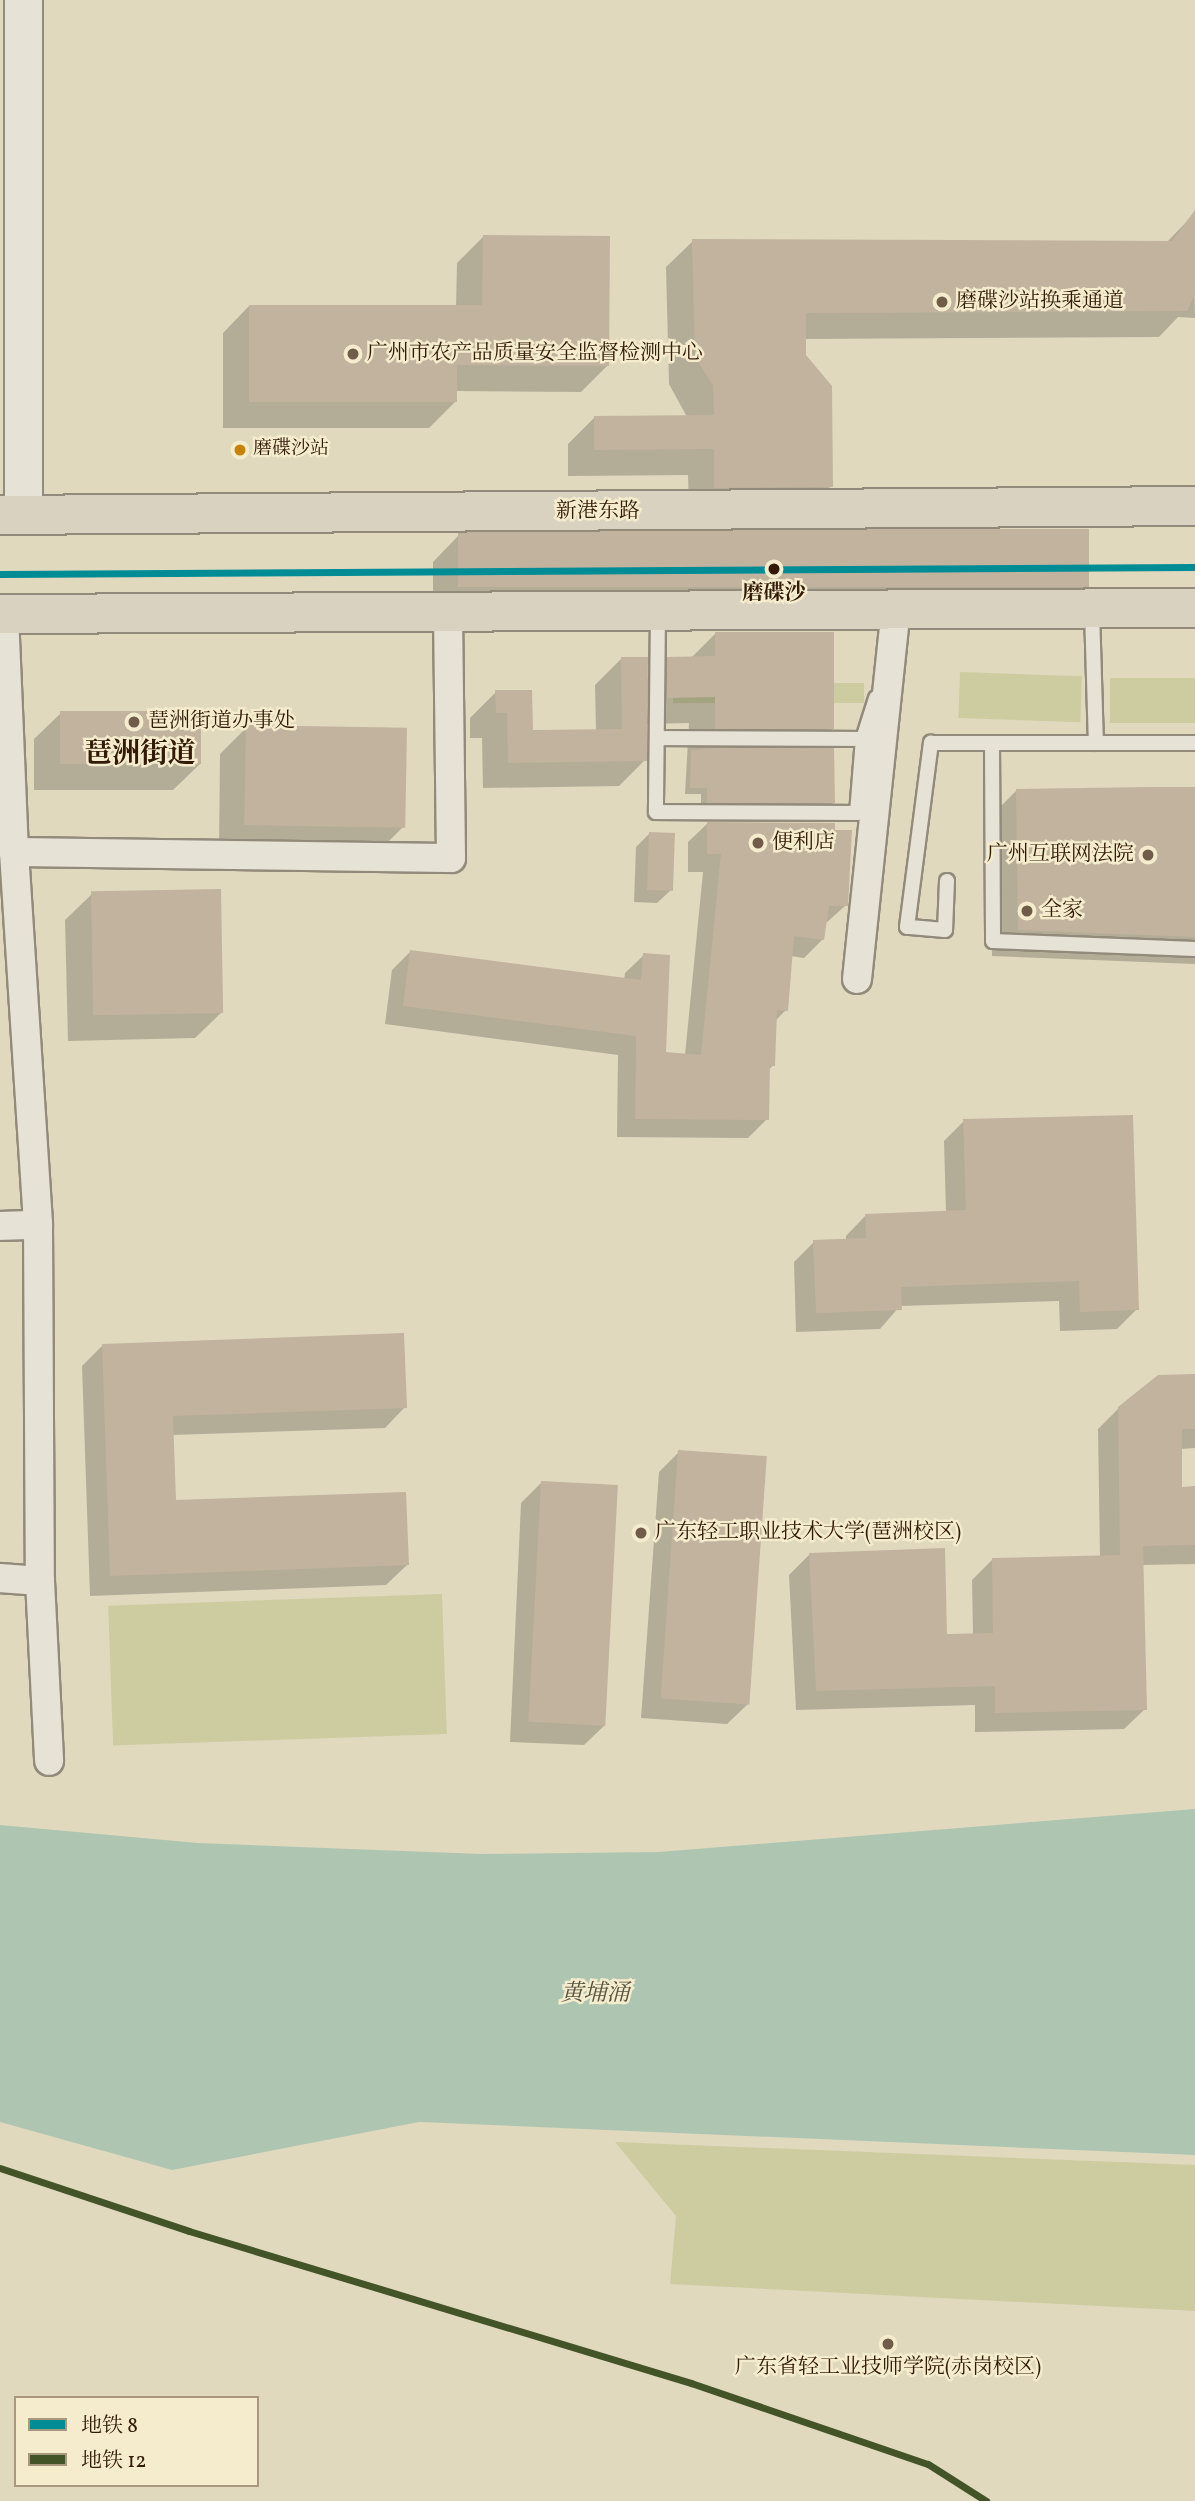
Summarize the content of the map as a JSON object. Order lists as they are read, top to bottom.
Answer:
{
  "streets": {
    "main road": ["新港东路"]
  },
  "districts": ["琶洲街道"],
  "water": ["黄埔涌"],
  "places": [
    "磨碟沙站换乘通道",
    "广州市农产品质量安全监督检测中心",
    "磨碟沙站",
    "磨碟沙",
    "琶洲街道办事处",
    "便利店",
    "广州互联网法院",
    "全家",
    "广东轻工职业技术大学(琶洲校区)",
    "广东省轻工业技师学院(赤岗校区)"
  ],
  "lines": ["metro line 8", "metro line 12"],
  "legend": ["地铁 8", "地铁 12"]
}
